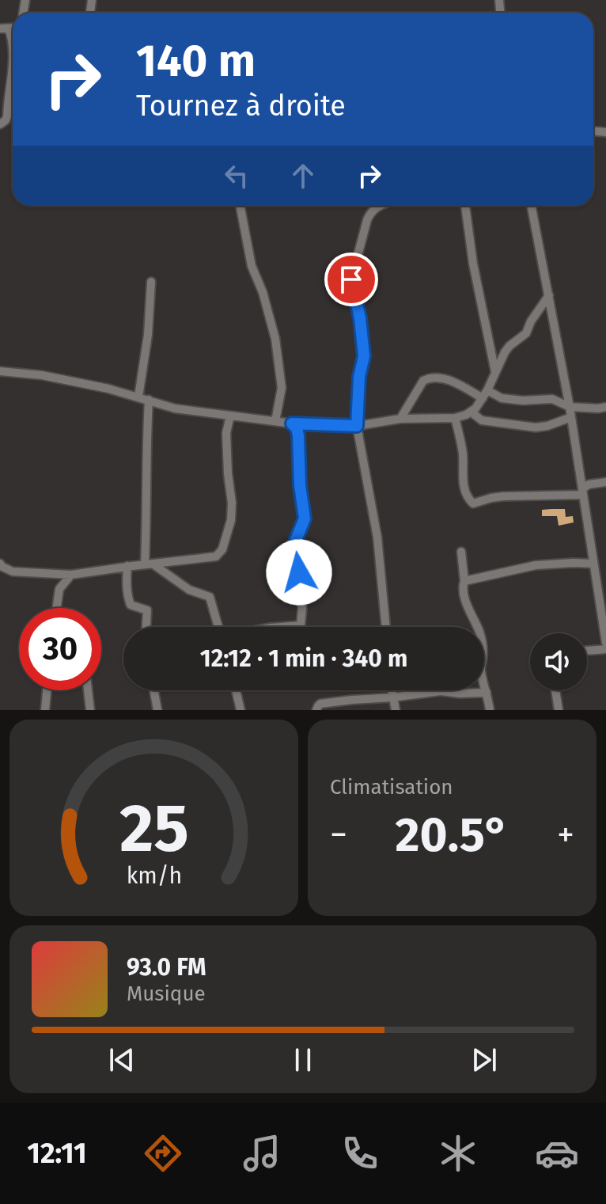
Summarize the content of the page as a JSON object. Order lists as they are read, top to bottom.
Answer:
{
  "page": {
    "turn": ["140 m", "Tournez à droite"],
    "limit": "30",
    "trip": "12:12 · 1 min · 340 m",
    "tile": "Climatisation",
    "heat": ["−", "20.5°", "+"],
    "song": ["93.0 FM", "Musique"],
    "tabs": "12:11",
    "gauge": ["25", "km/h"]
  }
}
